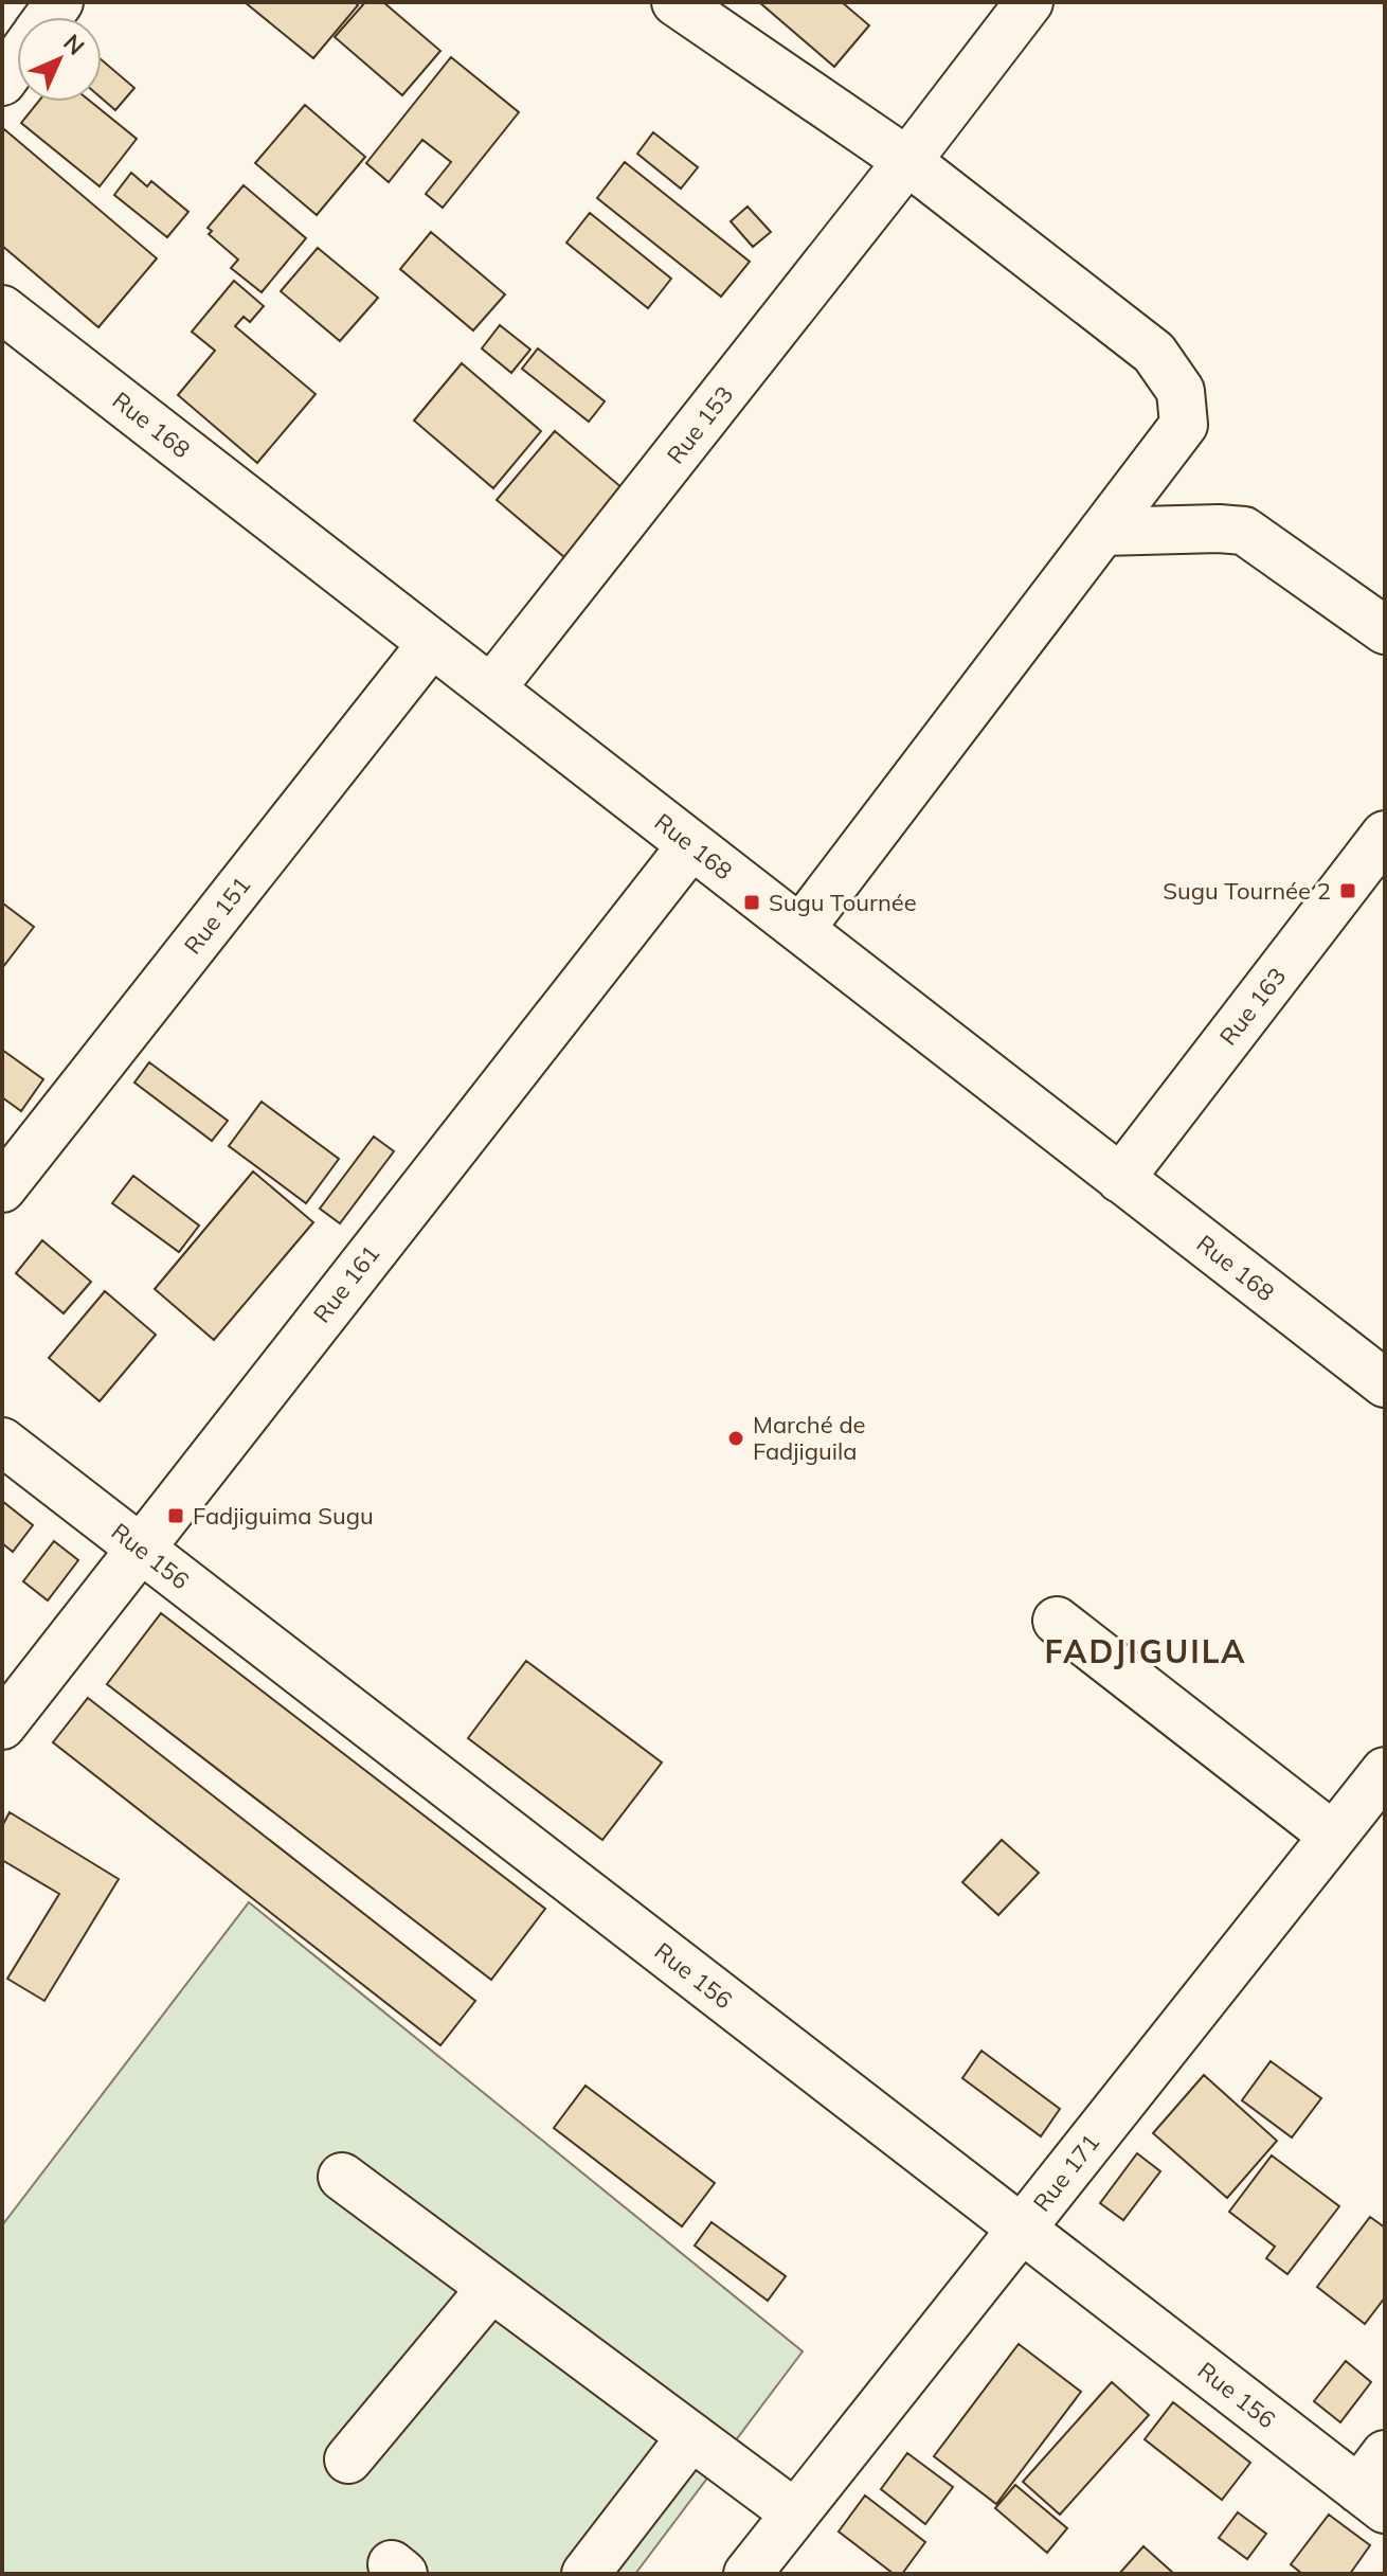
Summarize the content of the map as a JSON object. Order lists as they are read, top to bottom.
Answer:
{
  "streets": {
    "street": [
      "Rue 168",
      "Rue 153",
      "Rue 151",
      "Rue 163",
      "Rue 161",
      "Rue 156",
      "Rue 171"
    ]
  },
  "crossings": [
    ["Rue 168", "Rue 153"],
    ["Rue 168", "Rue 151"],
    ["Rue 168", "Rue 163"],
    ["Rue 168", "Rue 161"],
    ["Rue 161", "Rue 156"],
    ["Rue 156", "Rue 171"]
  ],
  "districts": ["FADJIGUILA"],
  "places": {
    "transit": ["Sugu Tournée 2", "Sugu Tournée", "Fadjiguima Sugu"],
    "other": ["Marché de Fadjiguila"]
  },
  "north": "top right"
}
